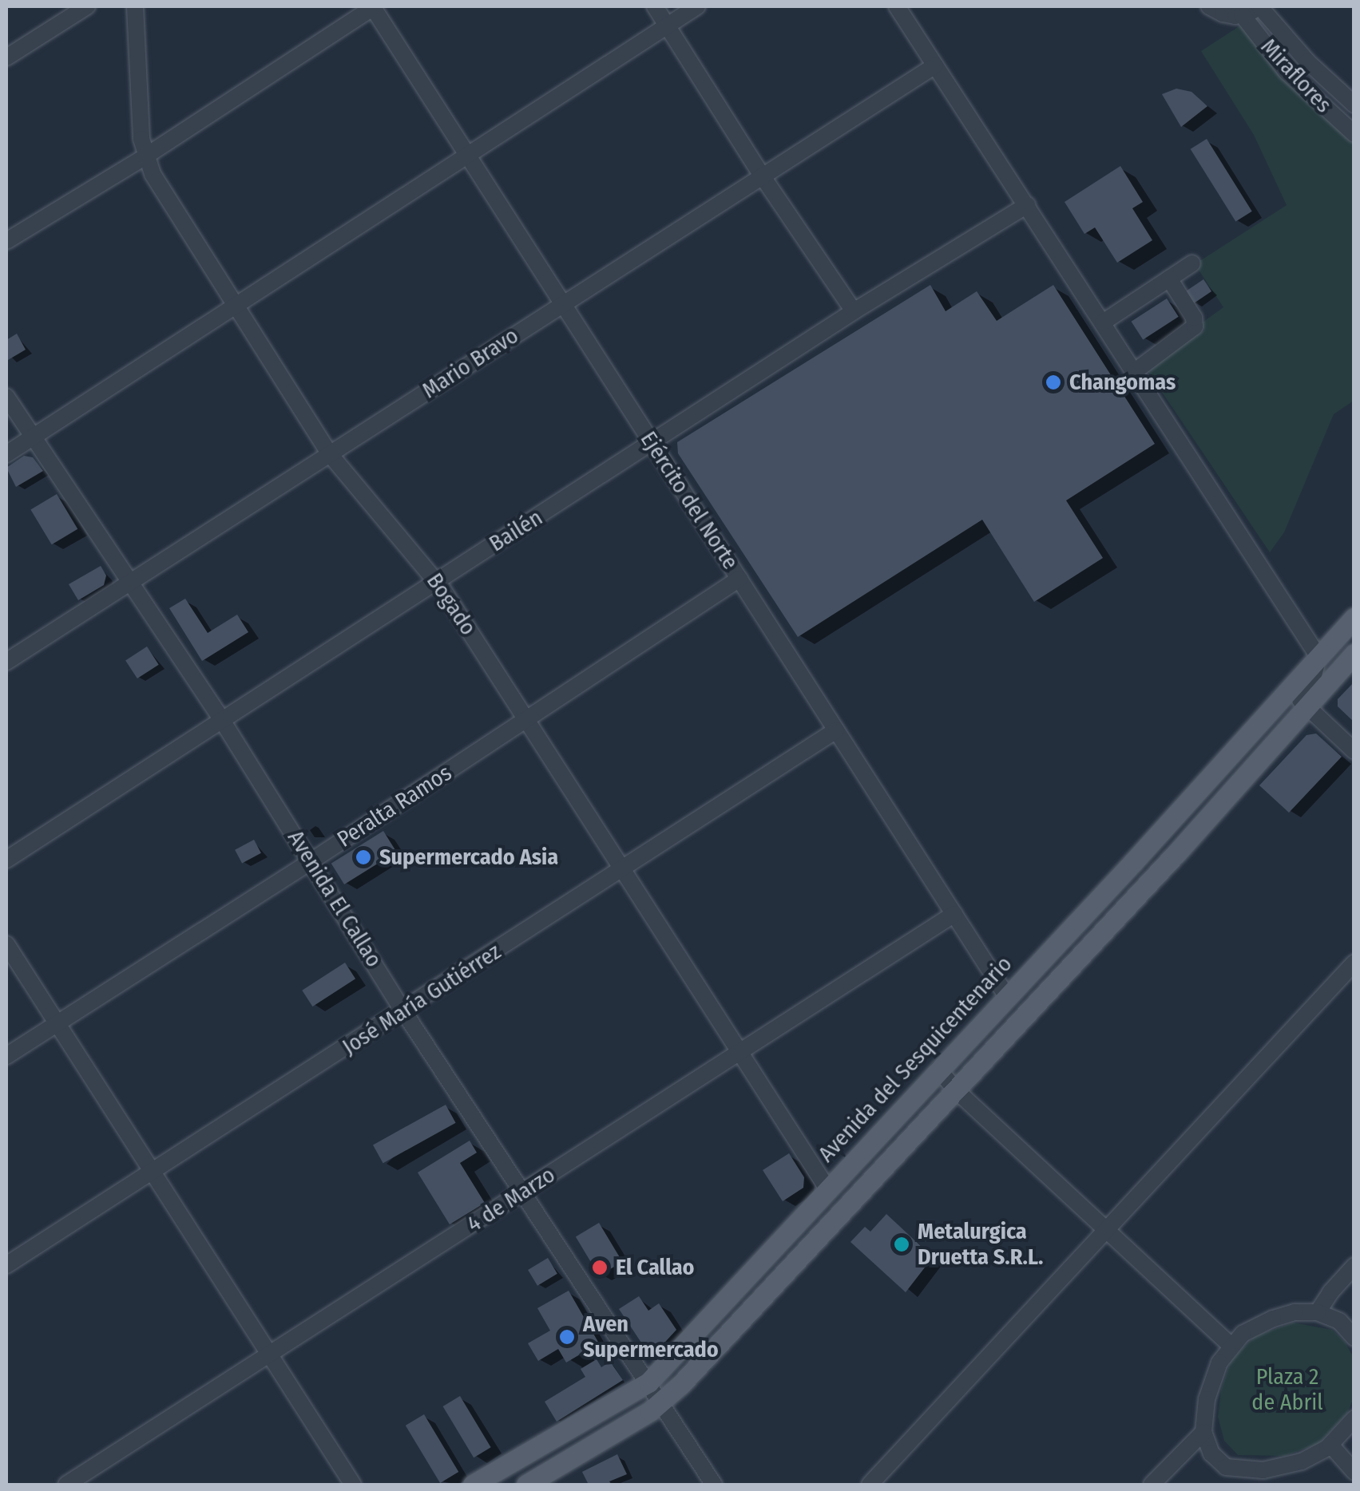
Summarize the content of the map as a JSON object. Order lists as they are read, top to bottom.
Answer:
{
  "streets": {
    "main road": ["Avenida del Sesquicentenario"],
    "street": [
      "Miraflores",
      "Mario Bravo",
      "Ejército del Norte",
      "Bailén",
      "Bogado",
      "Peralta Ramos",
      "Avenida El Callao",
      "José María Gutiérrez",
      "4 de Marzo"
    ]
  },
  "crossings": [
    ["Mario Bravo", "Ejército del Norte"],
    ["Mario Bravo", "Bogado"],
    ["Mario Bravo", "Avenida El Callao"],
    ["Ejército del Norte", "Bailén"],
    ["Ejército del Norte", "Peralta Ramos"],
    ["Ejército del Norte", "José María Gutiérrez"],
    ["Ejército del Norte", "Avenida del Sesquicentenario"],
    ["Ejército del Norte", "4 de Marzo"],
    ["Bailén", "Bogado"],
    ["Bailén", "Avenida El Callao"],
    ["Bogado", "Peralta Ramos"],
    ["Bogado", "José María Gutiérrez"],
    ["Bogado", "Avenida del Sesquicentenario"],
    ["Bogado", "4 de Marzo"],
    ["Peralta Ramos", "Avenida El Callao"],
    ["Avenida El Callao", "José María Gutiérrez"],
    ["Avenida El Callao", "Avenida del Sesquicentenario"],
    ["Avenida El Callao", "4 de Marzo"]
  ],
  "parks": ["Plaza 2 de Abril"],
  "places": [
    "Changomas",
    "Supermercado Asia",
    "Metalurgica Druetta S.R.L.",
    "El Callao",
    "Aven Supermercado"
  ]
}
